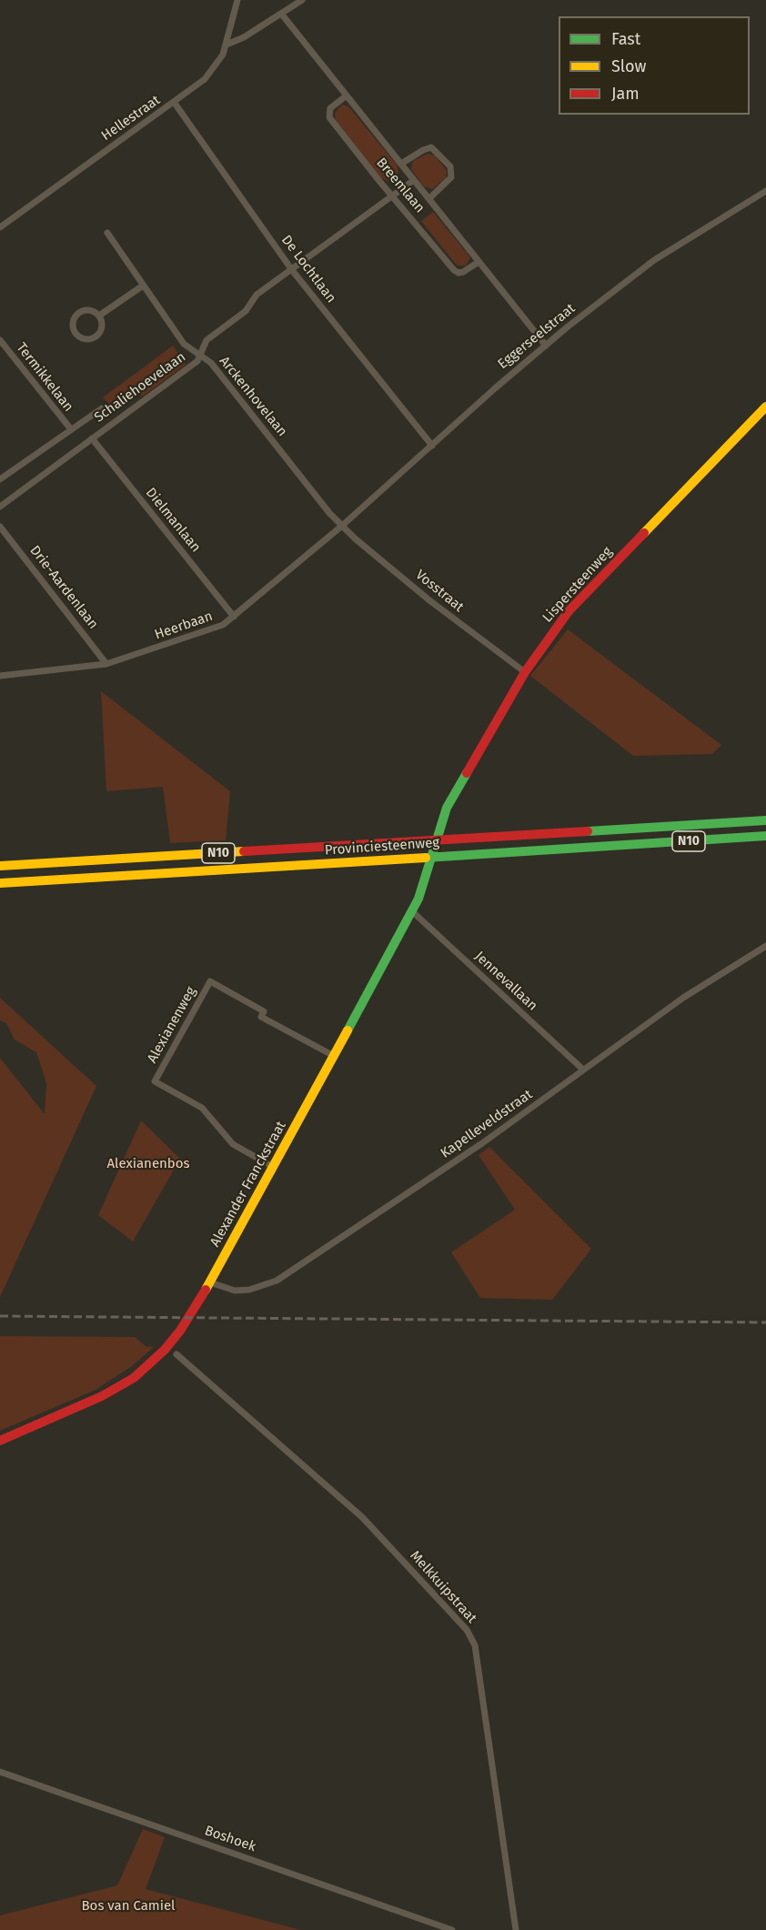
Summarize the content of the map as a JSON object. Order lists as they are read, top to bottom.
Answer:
{
  "streets": {
    "main road": [
      "Lispersteenweg",
      "N10",
      "Provinciesteenweg",
      "Alexander Franckstraat"
    ],
    "street": [
      "Hellestraat",
      "Breemlaan",
      "De Lochtlaan",
      "Eggerseelstraat",
      "Termikkelaan",
      "Schaliehoevelaan",
      "Arckenhovelaan",
      "Dielmanlaan",
      "Drie-Aardenlaan",
      "Vosstraat",
      "Heerbaan",
      "Jennevallaan",
      "Alexianenweg",
      "Kapelleveldstraat",
      "Melkkuipstraat",
      "Boshoek"
    ]
  },
  "crossings": [
    ["Hellestraat", "De Lochtlaan"],
    ["Breemlaan", "Eggerseelstraat"],
    ["Breemlaan", "Schaliehoevelaan"],
    ["De Lochtlaan", "Eggerseelstraat"],
    ["De Lochtlaan", "Schaliehoevelaan"],
    ["Eggerseelstraat", "Arckenhovelaan"],
    ["Eggerseelstraat", "Vosstraat"],
    ["Eggerseelstraat", "Heerbaan"],
    ["Termikkelaan", "Schaliehoevelaan"],
    ["Schaliehoevelaan", "Arckenhovelaan"],
    ["Schaliehoevelaan", "Dielmanlaan"],
    ["Arckenhovelaan", "Vosstraat"],
    ["Arckenhovelaan", "Heerbaan"],
    ["Dielmanlaan", "Heerbaan"],
    ["Lispersteenweg", "Vosstraat"],
    ["Lispersteenweg", "Provinciesteenweg"],
    ["Lispersteenweg", "Alexander Franckstraat"],
    ["Drie-Aardenlaan", "Heerbaan"],
    ["Vosstraat", "Heerbaan"],
    ["Provinciesteenweg", "Alexander Franckstraat"],
    ["Jennevallaan", "Kapelleveldstraat"],
    ["Jennevallaan", "Alexander Franckstraat"],
    ["Alexianenweg", "Alexander Franckstraat"],
    ["Kapelleveldstraat", "Alexander Franckstraat"]
  ],
  "parks": ["Alexianenbos", "Bos van Camiel"],
  "legend": ["Fast", "Slow", "Jam"]
}
